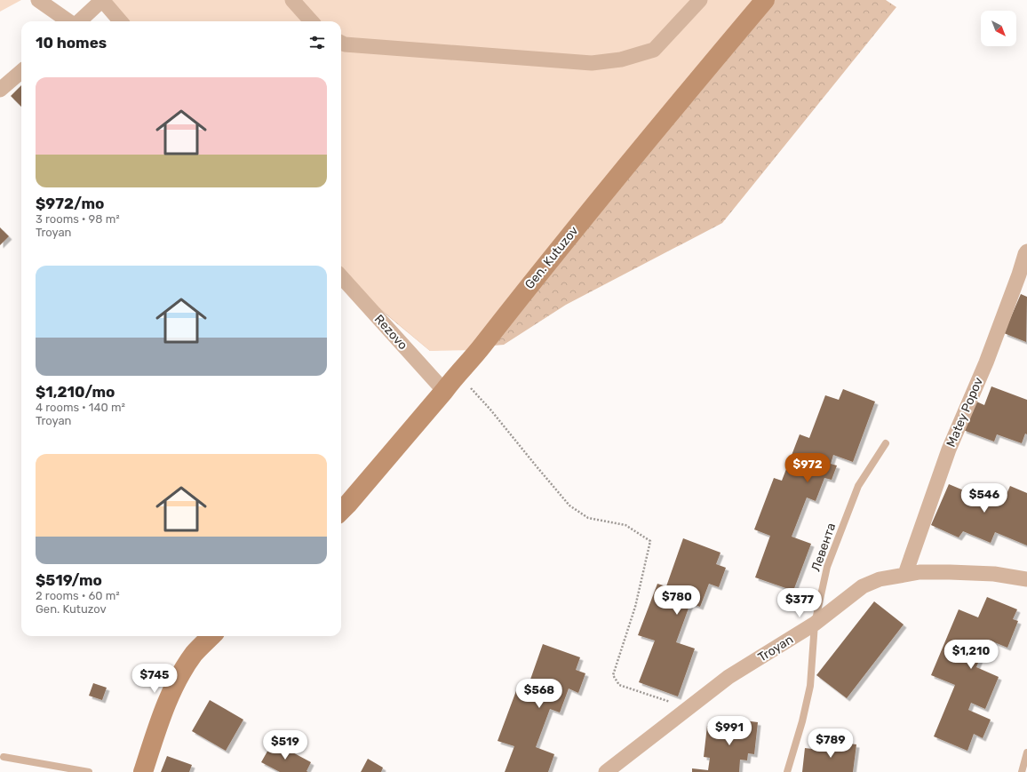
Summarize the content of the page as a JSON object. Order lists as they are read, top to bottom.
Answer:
{
  "streets": {
    "street": [
      "Gen. Kutuzov",
      "Rezovo",
      "Matey Popov",
      "Troyan"
    ],
    "lane": ["Левента"]
  },
  "crossings": [
    ["Gen. Kutuzov", "Rezovo"],
    ["Matey Popov", "Troyan"],
    ["Левента", "Troyan"]
  ],
  "north": "bottom right",
  "page": {
    "heading": "10 homes",
    "list": [
      {
        "name": "$972/mo",
        "note": "3 rooms · 98 m² · Troyan"
      },
      {
        "name": "$1,210/mo",
        "note": "4 rooms · 140 m² · Troyan"
      },
      {
        "name": "$519/mo",
        "note": "2 rooms · 60 m² · Gen. Kutuzov"
      }
    ],
    "price": [
      "$972",
      "$546",
      "$780",
      "$377",
      "$1,210",
      "$745",
      "$568",
      "$991",
      "$789",
      "$519"
    ]
  }
}
